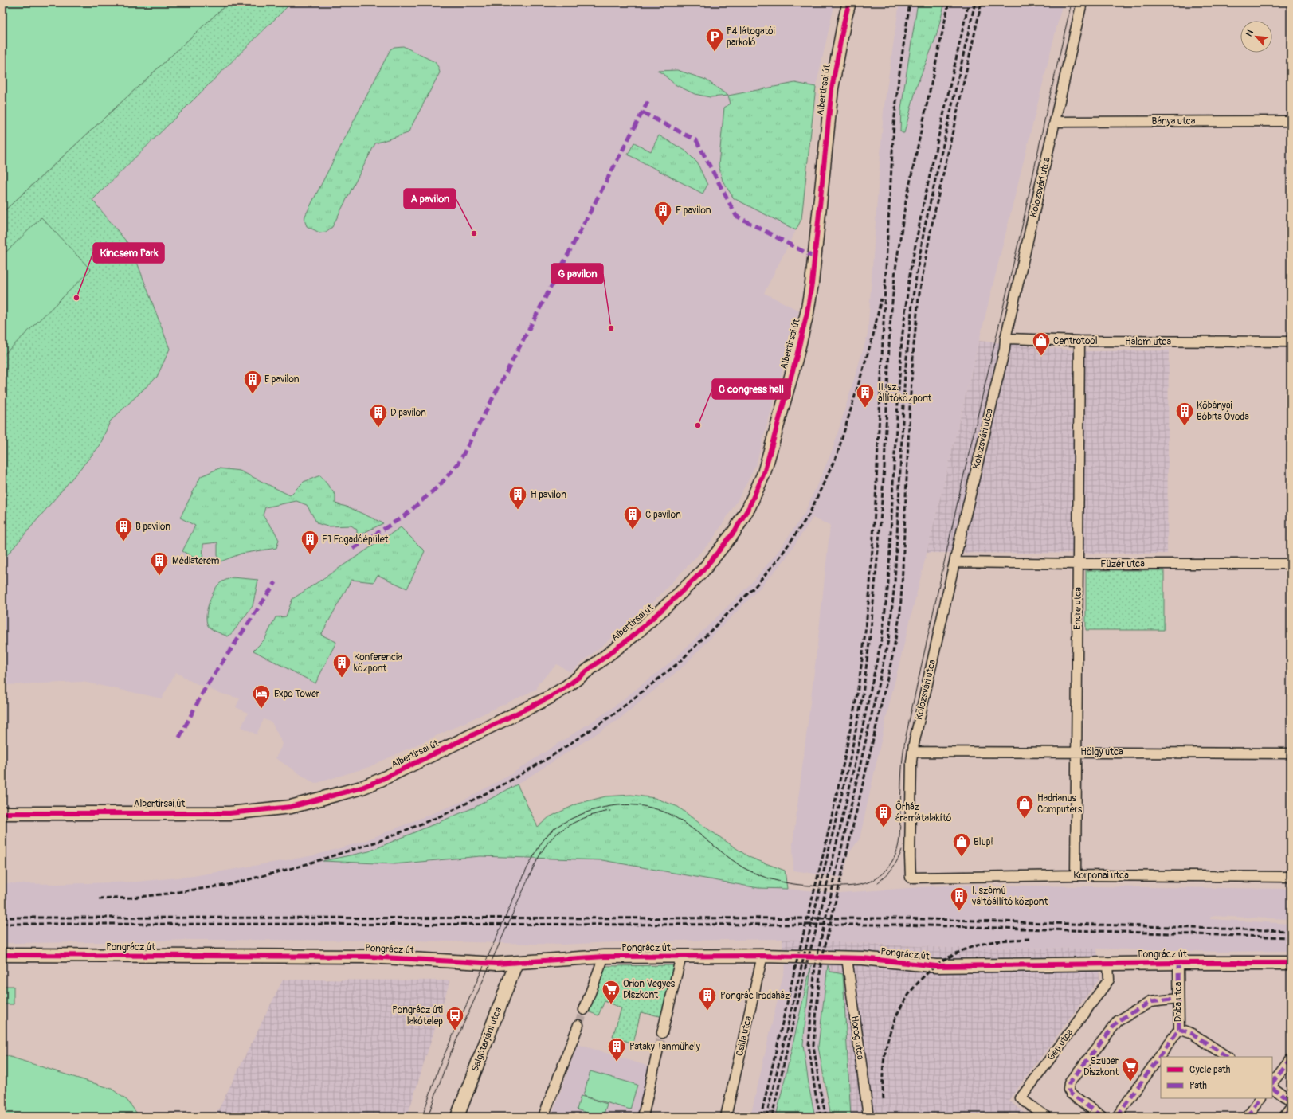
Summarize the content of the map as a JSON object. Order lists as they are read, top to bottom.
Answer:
{
  "streets": {
    "street": [
      "Albertirsai út",
      "Bánya utca",
      "Kolozsvári utca",
      "Halom utca",
      "Füzér utca",
      "Endre utca",
      "Hölgy utca",
      "Korponai utca",
      "Pongrácz út",
      "Doba utca",
      "Csilla utca",
      "Horog utca",
      "Salgótarjáni utca",
      "Gép utca"
    ]
  },
  "crossings": [
    ["Bánya utca", "Kolozsvári utca"],
    ["Kolozsvári utca", "Halom utca"],
    ["Kolozsvári utca", "Füzér utca"],
    ["Kolozsvári utca", "Hölgy utca"],
    ["Kolozsvári utca", "Korponai utca"],
    ["Halom utca", "Endre utca"],
    ["Füzér utca", "Endre utca"],
    ["Endre utca", "Hölgy utca"],
    ["Endre utca", "Korponai utca"],
    ["Pongrácz út", "Doba utca"],
    ["Pongrácz út", "Csilla utca"],
    ["Pongrácz út", "Horog utca"],
    ["Pongrácz út", "Salgótarjáni utca"],
    ["Pongrácz út", "Gép utca"]
  ],
  "places": {
    "parking": ["P4 látogatói parkoló"],
    "building": [
      "F pavilon",
      "E pavilon",
      "II. sz. állítóközpont",
      "Kőbányai Bóbita Óvoda",
      "D pavilon",
      "H pavilon",
      "C pavilon",
      "B pavilon",
      "F1 Fogadóépület",
      "Médiaterem",
      "Konferencia központ",
      "Őrház áramátalakító",
      "I. számú váltóállító központ",
      "Pongrác Irodaház",
      "Pataky Tanműhely"
    ],
    "other": [
      "A pavilon",
      "Kincsem Park",
      "G pavilon",
      "C congress hall"
    ],
    "shop": ["Centrotool", "Hadrianus Computers", "Blup!"],
    "hotel": ["Expo Tower"],
    "supermarket": ["Orion Vegyes Diszkont", "Szuper Diszkont"],
    "bus stop": ["Pongrácz úti lakótelep"]
  },
  "legend": ["Cycle path", "Path"],
  "north": "top left"
}
